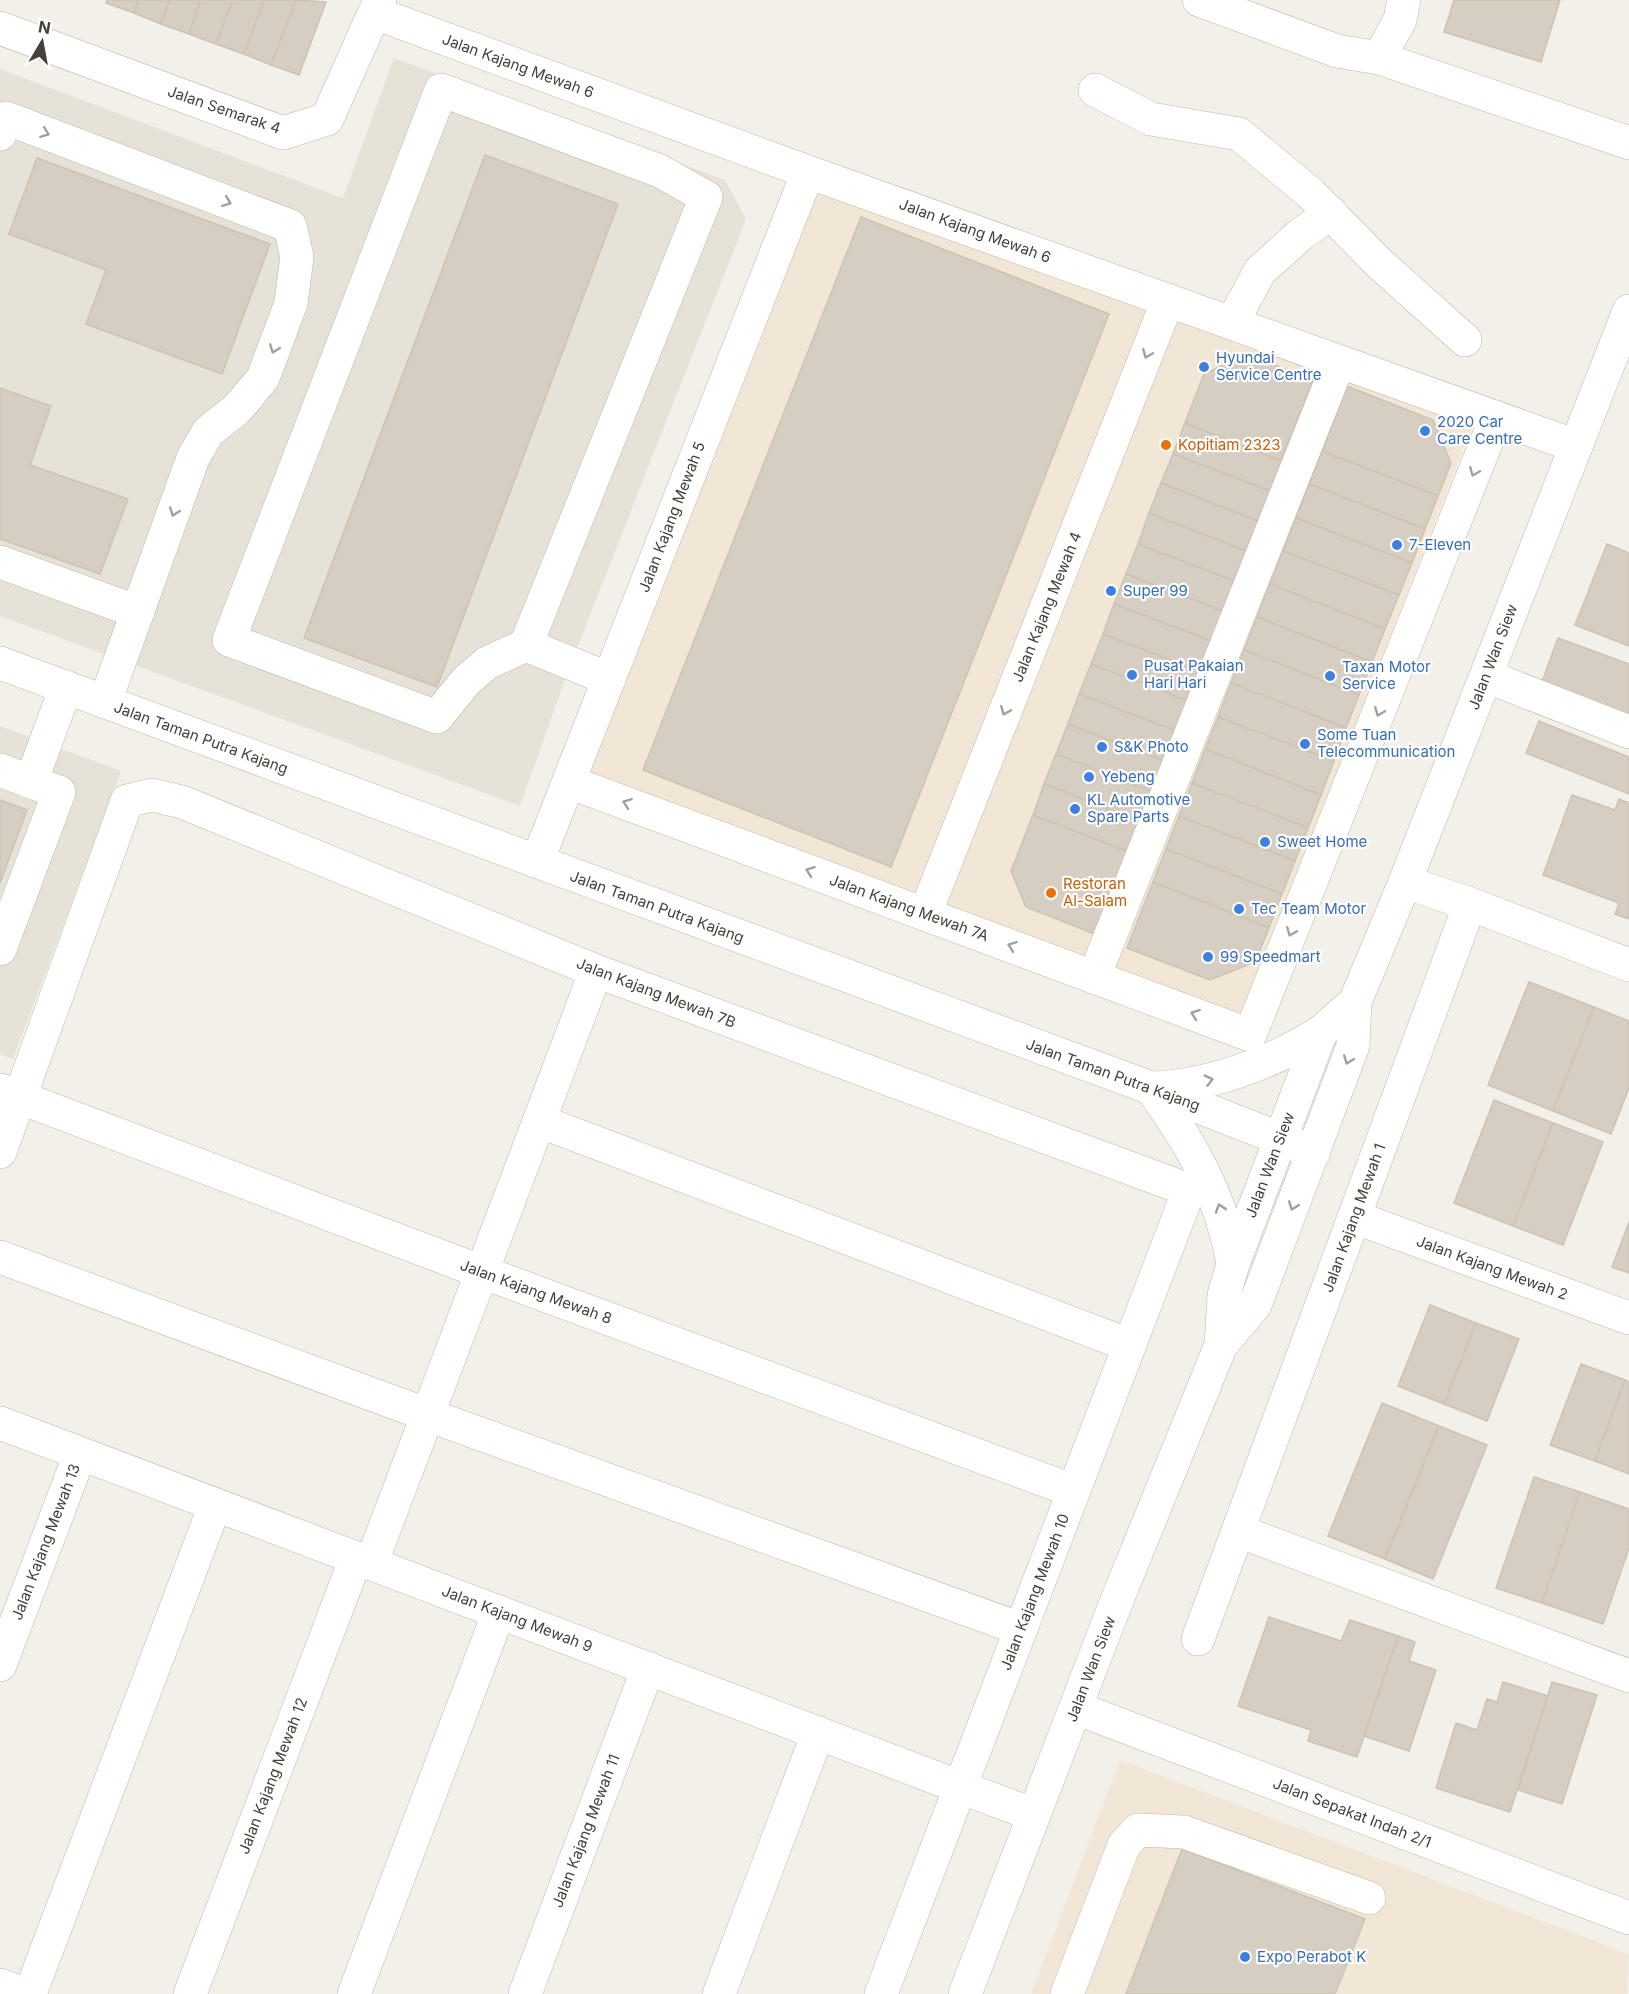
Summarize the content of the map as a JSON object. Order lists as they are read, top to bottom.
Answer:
{
  "streets": {
    "street": [
      "Jalan Kajang Mewah 6",
      "Jalan Semarak 4",
      "Jalan Kajang Mewah 5",
      "Jalan Kajang Mewah 4",
      "Jalan Wan Siew",
      "Jalan Taman Putra Kajang",
      "Jalan Kajang Mewah 7A",
      "Jalan Kajang Mewah 7B",
      "Jalan Kajang Mewah 1",
      "Jalan Kajang Mewah 2",
      "Jalan Kajang Mewah 8",
      "Jalan Kajang Mewah 13",
      "Jalan Kajang Mewah 10",
      "Jalan Kajang Mewah 9",
      "Jalan Kajang Mewah 12",
      "Jalan Sepakat Indah 2/1",
      "Jalan Kajang Mewah 11"
    ]
  },
  "crossings": [
    ["Jalan Kajang Mewah 6", "Jalan Semarak 4"],
    ["Jalan Kajang Mewah 6", "Jalan Kajang Mewah 5"],
    ["Jalan Kajang Mewah 6", "Jalan Kajang Mewah 4"],
    ["Jalan Kajang Mewah 6", "Jalan Wan Siew"],
    ["Jalan Kajang Mewah 6", "Jalan Kajang Mewah 7A"],
    ["Jalan Kajang Mewah 5", "Jalan Taman Putra Kajang"],
    ["Jalan Kajang Mewah 5", "Jalan Kajang Mewah 7A"],
    ["Jalan Kajang Mewah 4", "Jalan Kajang Mewah 7A"],
    ["Jalan Wan Siew", "Jalan Taman Putra Kajang"],
    ["Jalan Wan Siew", "Jalan Kajang Mewah 9"],
    ["Jalan Wan Siew", "Jalan Sepakat Indah 2/1"],
    ["Jalan Kajang Mewah 7B", "Jalan Kajang Mewah 8"],
    ["Jalan Kajang Mewah 7B", "Jalan Kajang Mewah 10"],
    ["Jalan Kajang Mewah 7B", "Jalan Kajang Mewah 12"],
    ["Jalan Kajang Mewah 1", "Jalan Kajang Mewah 2"],
    ["Jalan Kajang Mewah 8", "Jalan Kajang Mewah 10"],
    ["Jalan Kajang Mewah 8", "Jalan Kajang Mewah 12"],
    ["Jalan Kajang Mewah 13", "Jalan Kajang Mewah 9"],
    ["Jalan Kajang Mewah 10", "Jalan Kajang Mewah 9"],
    ["Jalan Kajang Mewah 9", "Jalan Kajang Mewah 12"],
    ["Jalan Kajang Mewah 9", "Jalan Kajang Mewah 11"]
  ],
  "places": [
    "Hyundai Service Centre",
    "2020 Car Care Centre",
    "Kopitiam 2323",
    "7-Eleven",
    "Super 99",
    "Pusat Pakaian Hari Hari",
    "Taxan Motor Service",
    "Some Tuan Telecommunication",
    "S&K Photo",
    "Yebeng",
    "KL Automotive Spare Parts",
    "Sweet Home",
    "Restoran Al-Salam",
    "Tec Team Motor",
    "99 Speedmart",
    "Expo Perabot K"
  ],
  "north": "top"
}
